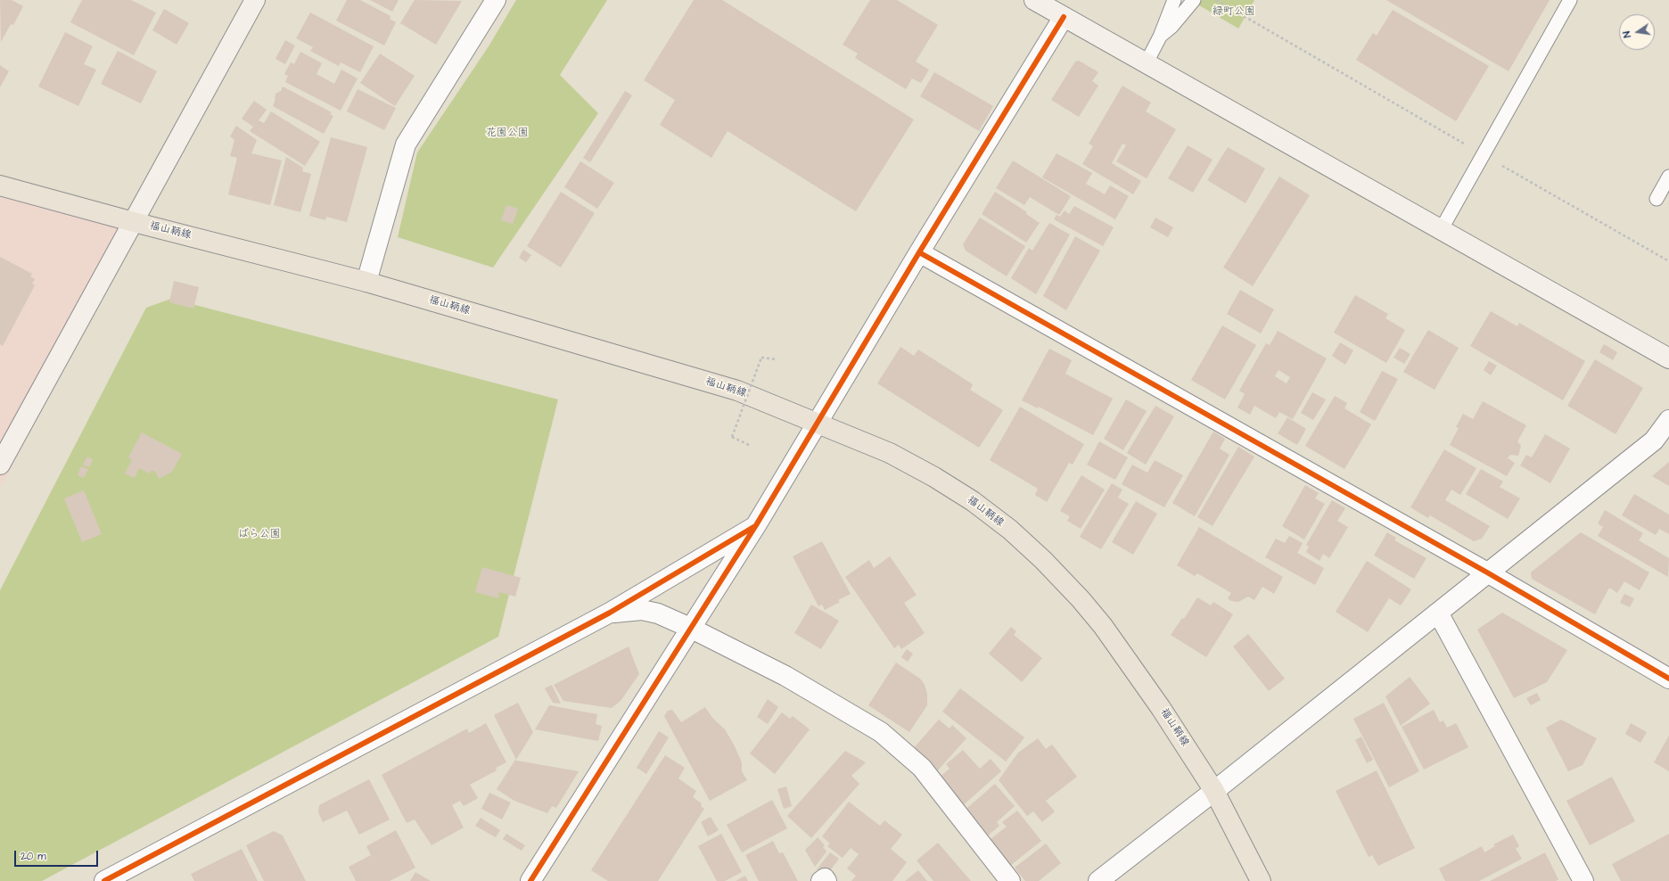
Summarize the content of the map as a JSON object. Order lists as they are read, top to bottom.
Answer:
{
  "streets": {
    "main road": ["福山鞆線"]
  },
  "parks": ["緑町公園", "花園公園", "ばら公園"],
  "scale_bar": "20 m",
  "north": "left"
}
